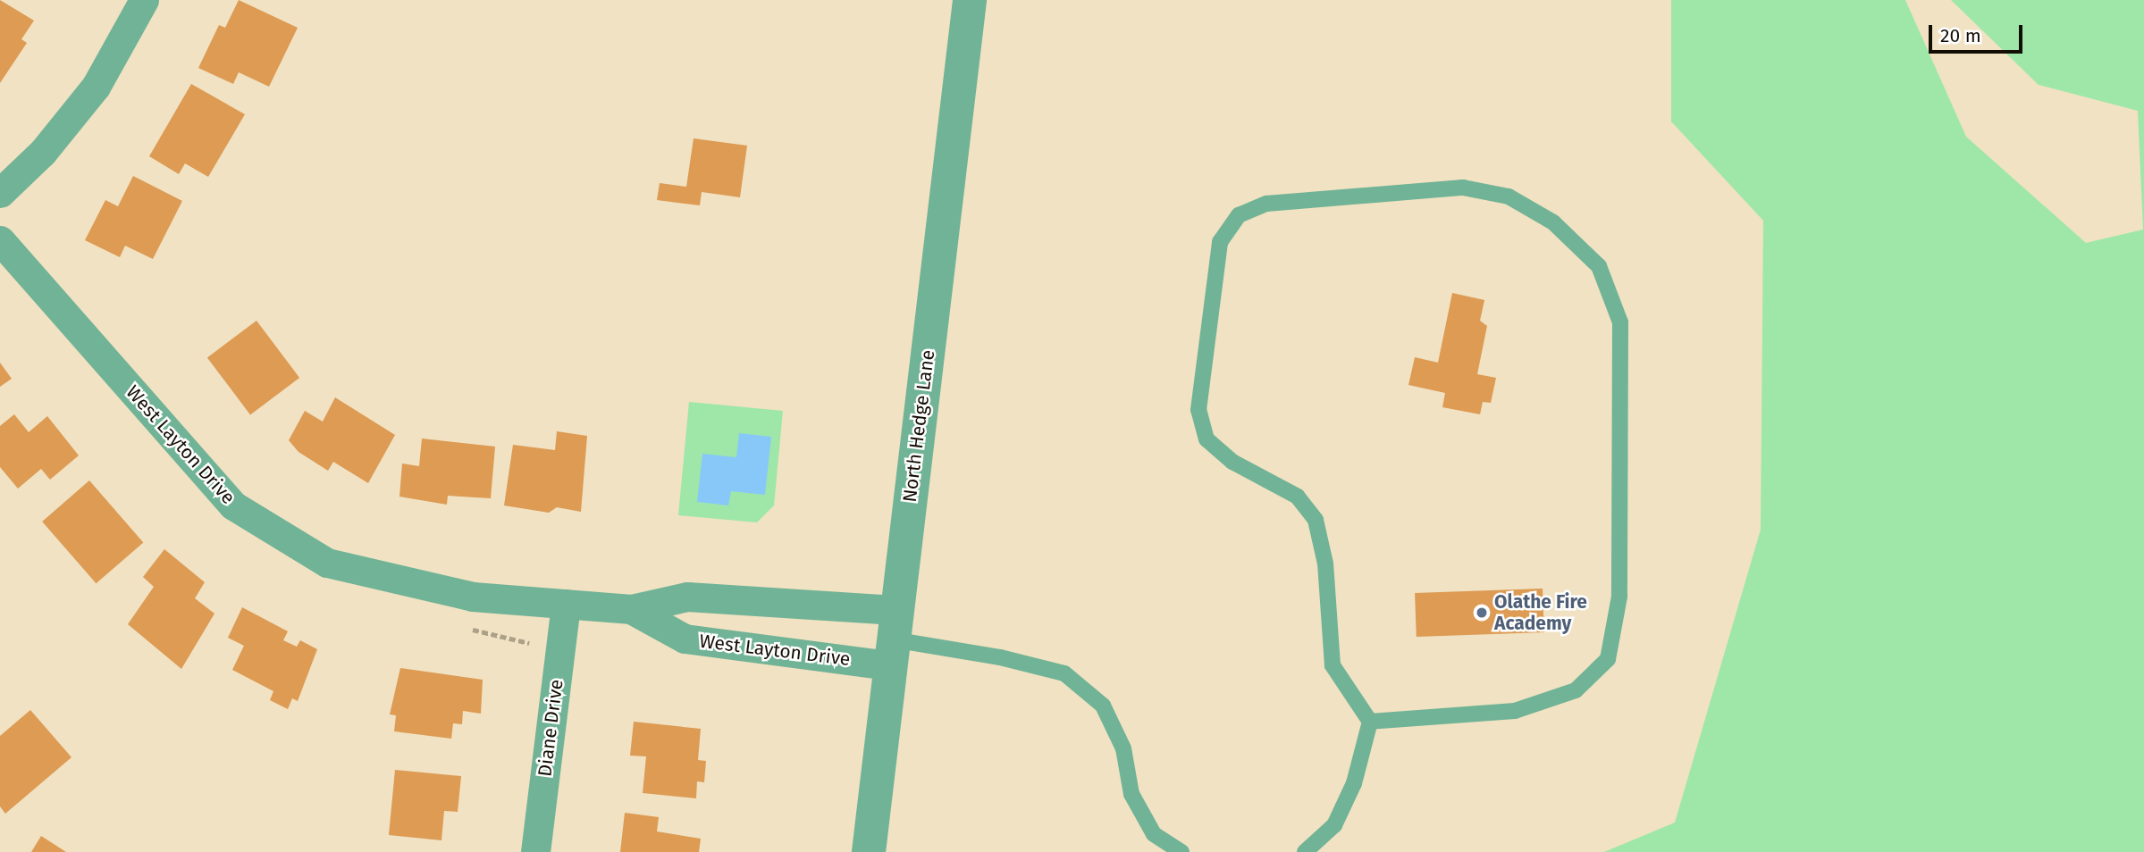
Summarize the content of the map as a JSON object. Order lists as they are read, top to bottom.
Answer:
{
  "streets": {
    "street": ["North Hedge Lane", "West Layton Drive", "Diane Drive"]
  },
  "crossings": [
    ["North Hedge Lane", "West Layton Drive"],
    ["West Layton Drive", "Diane Drive"]
  ],
  "places": ["Olathe Fire Academy"],
  "scale_bar": "20 m"
}
